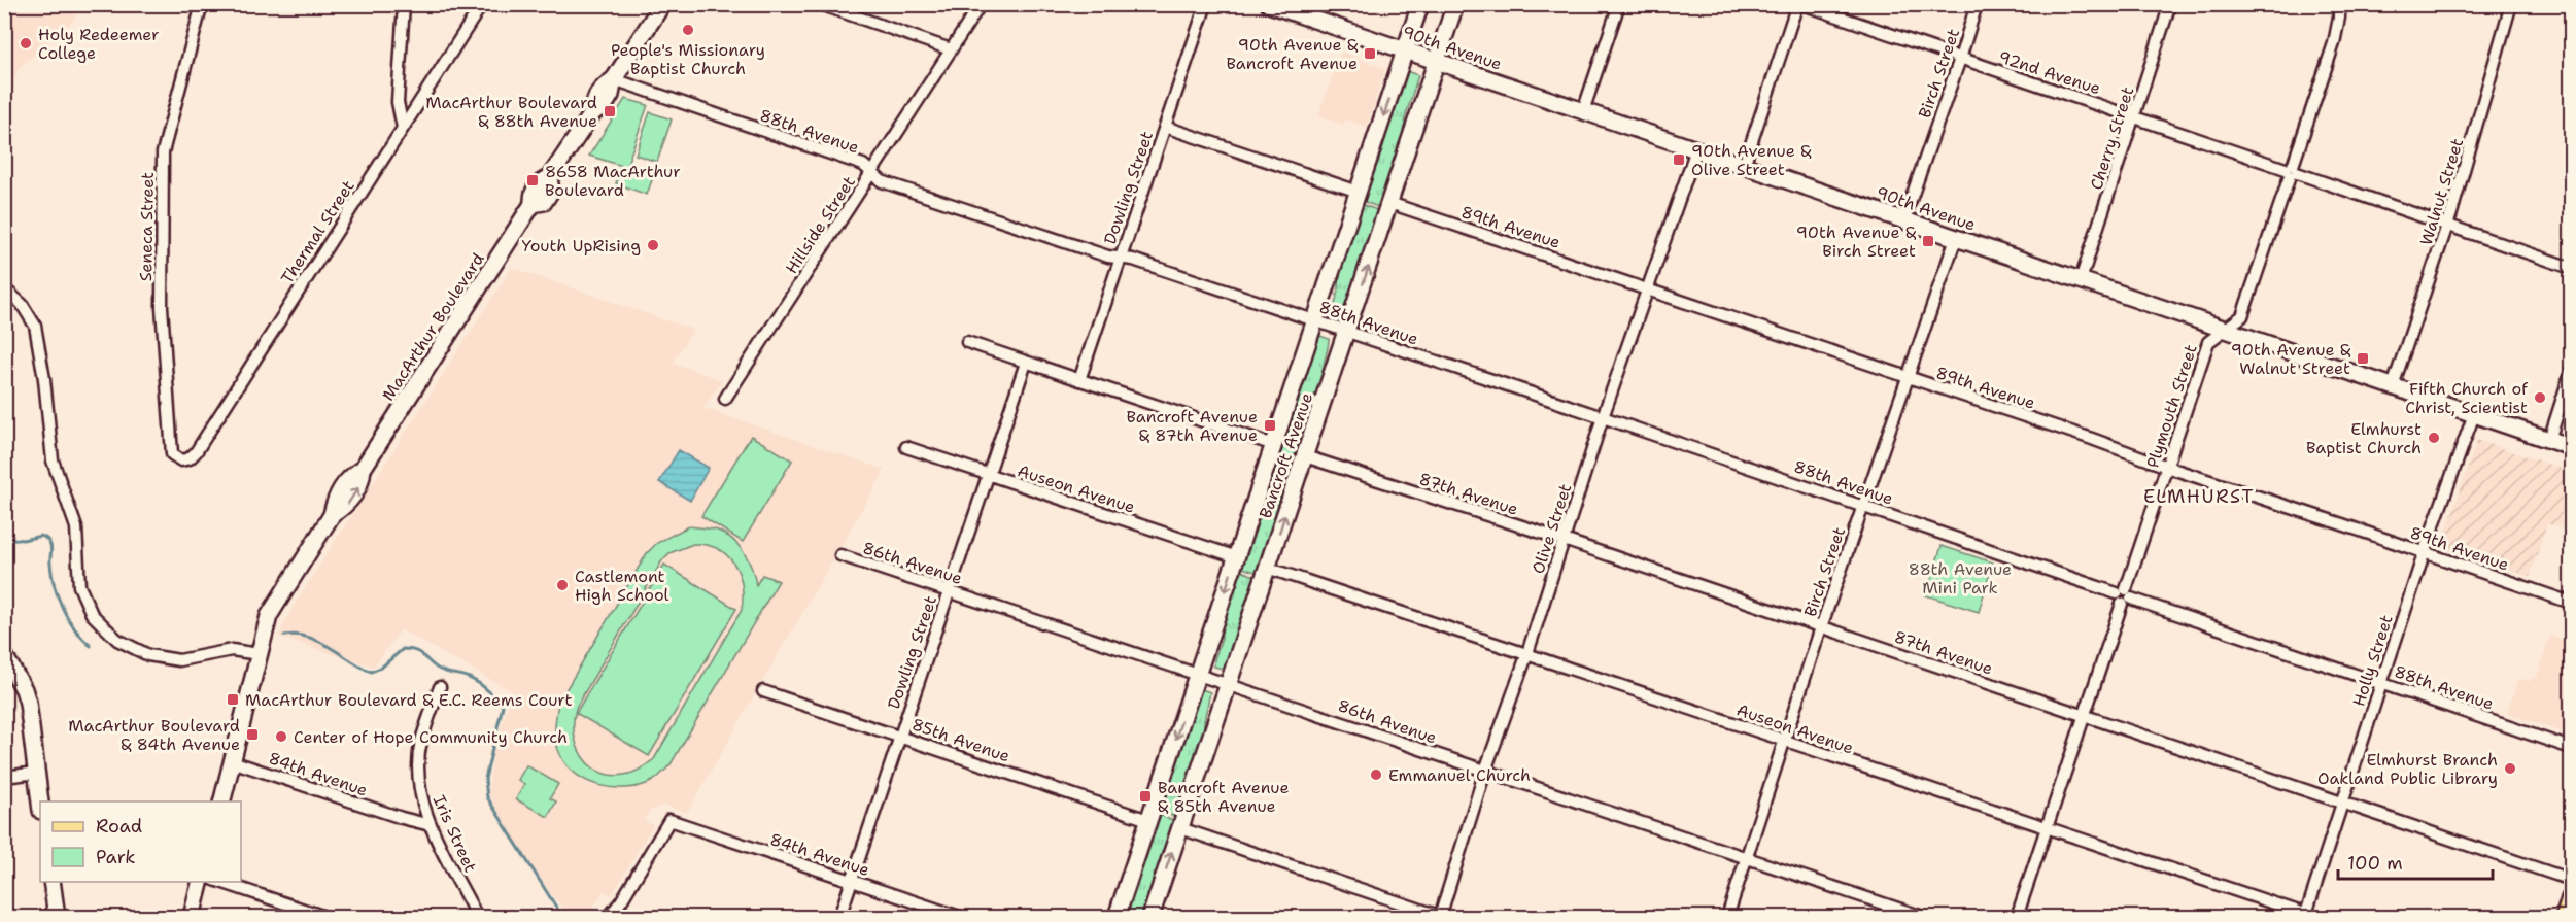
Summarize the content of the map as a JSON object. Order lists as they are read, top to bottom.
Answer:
{
  "streets": {
    "main road": ["90th Avenue", "MacArthur Boulevard", "Bancroft Avenue"],
    "street": [
      "92nd Avenue",
      "Birch Street",
      "88th Avenue",
      "Cherry Street",
      "Dowling Street",
      "Walnut Street",
      "Hillside Street",
      "Seneca Street",
      "89th Avenue",
      "Thermal Street",
      "Plymouth Street",
      "Auseon Avenue",
      "87th Avenue",
      "Olive Street",
      "86th Avenue",
      "Holly Street",
      "85th Avenue",
      "84th Avenue",
      "Iris Street"
    ]
  },
  "crossings": [
    ["90th Avenue", "Birch Street"],
    ["90th Avenue", "Cherry Street"],
    ["90th Avenue", "Walnut Street"],
    ["90th Avenue", "Plymouth Street"],
    ["90th Avenue", "Bancroft Avenue"],
    ["90th Avenue", "Olive Street"],
    ["90th Avenue", "Holly Street"],
    ["92nd Avenue", "Birch Street"],
    ["92nd Avenue", "Cherry Street"],
    ["92nd Avenue", "Walnut Street"],
    ["92nd Avenue", "Plymouth Street"],
    ["Birch Street", "88th Avenue"],
    ["Birch Street", "89th Avenue"],
    ["Birch Street", "Auseon Avenue"],
    ["Birch Street", "87th Avenue"],
    ["Birch Street", "86th Avenue"],
    ["88th Avenue", "Dowling Street"],
    ["88th Avenue", "Hillside Street"],
    ["88th Avenue", "MacArthur Boulevard"],
    ["88th Avenue", "Plymouth Street"],
    ["88th Avenue", "Bancroft Avenue"],
    ["88th Avenue", "Olive Street"],
    ["88th Avenue", "Holly Street"],
    ["Dowling Street", "Auseon Avenue"],
    ["Dowling Street", "86th Avenue"],
    ["Dowling Street", "85th Avenue"],
    ["Dowling Street", "84th Avenue"],
    ["Seneca Street", "Thermal Street"],
    ["89th Avenue", "Plymouth Street"],
    ["89th Avenue", "Bancroft Avenue"],
    ["89th Avenue", "Olive Street"],
    ["89th Avenue", "Holly Street"],
    ["MacArthur Boulevard", "84th Avenue"],
    ["Plymouth Street", "Auseon Avenue"],
    ["Plymouth Street", "87th Avenue"],
    ["Bancroft Avenue", "Auseon Avenue"],
    ["Bancroft Avenue", "87th Avenue"],
    ["Bancroft Avenue", "86th Avenue"],
    ["Bancroft Avenue", "85th Avenue"],
    ["Auseon Avenue", "Olive Street"],
    ["Auseon Avenue", "Holly Street"],
    ["87th Avenue", "Olive Street"],
    ["87th Avenue", "Holly Street"],
    ["Olive Street", "86th Avenue"],
    ["84th Avenue", "Iris Street"]
  ],
  "districts": ["ELMHURST"],
  "parks": ["88th Avenue Mini Park"],
  "places": {
    "other": [
      "People's Missionary Baptist Church",
      "Holy Redeemer College",
      "Youth UpRising",
      "Fifth Church of Christ, Scientist",
      "Elmhurst Baptist Church",
      "Castlemont High School",
      "Center of Hope Community Church",
      "Elmhurst Branch Oakland Public Library",
      "Emmanuel Church"
    ],
    "transit": [
      "90th Avenue & Bancroft Avenue",
      "MacArthur Boulevard & 88th Avenue",
      "90th Avenue & Olive Street",
      "8658 MacArthur Boulevard",
      "90th Avenue & Birch Street",
      "90th Avenue & Walnut Street",
      "Bancroft Avenue & 87th Avenue",
      "MacArthur Boulevard & E.C. Reems Court",
      "MacArthur Boulevard & 84th Avenue",
      "Bancroft Avenue & 85th Avenue"
    ]
  },
  "legend": ["Road", "Park"],
  "scale_bar": "100 m"
}
